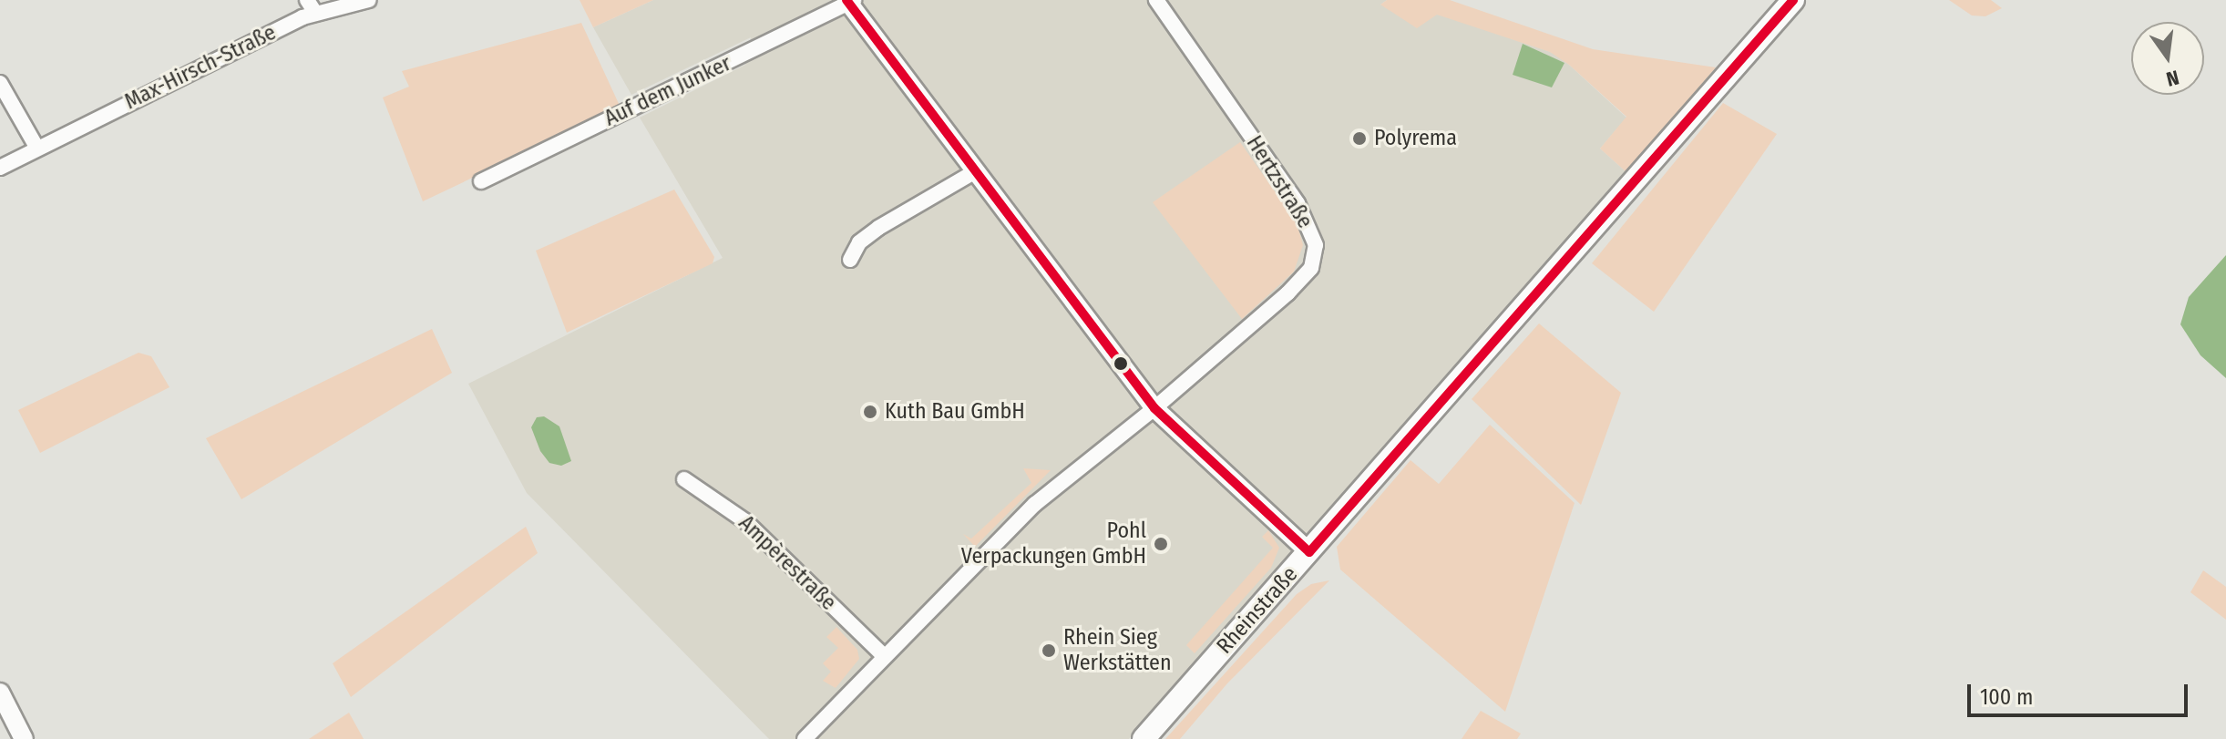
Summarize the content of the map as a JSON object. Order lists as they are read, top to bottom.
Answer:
{
  "streets": {
    "main road": ["Rheinstraße"],
    "street": [
      "Max-Hirsch-Straße",
      "Auf dem Junker",
      "Hertzstraße",
      "Ampèrestraße"
    ]
  },
  "places": [
    "Polyrema",
    "Kuth Bau GmbH",
    "Pohl Verpackungen GmbH",
    "Rhein Sieg Werkstätten"
  ],
  "scale_bar": "100 m",
  "north": "bottom"
}
